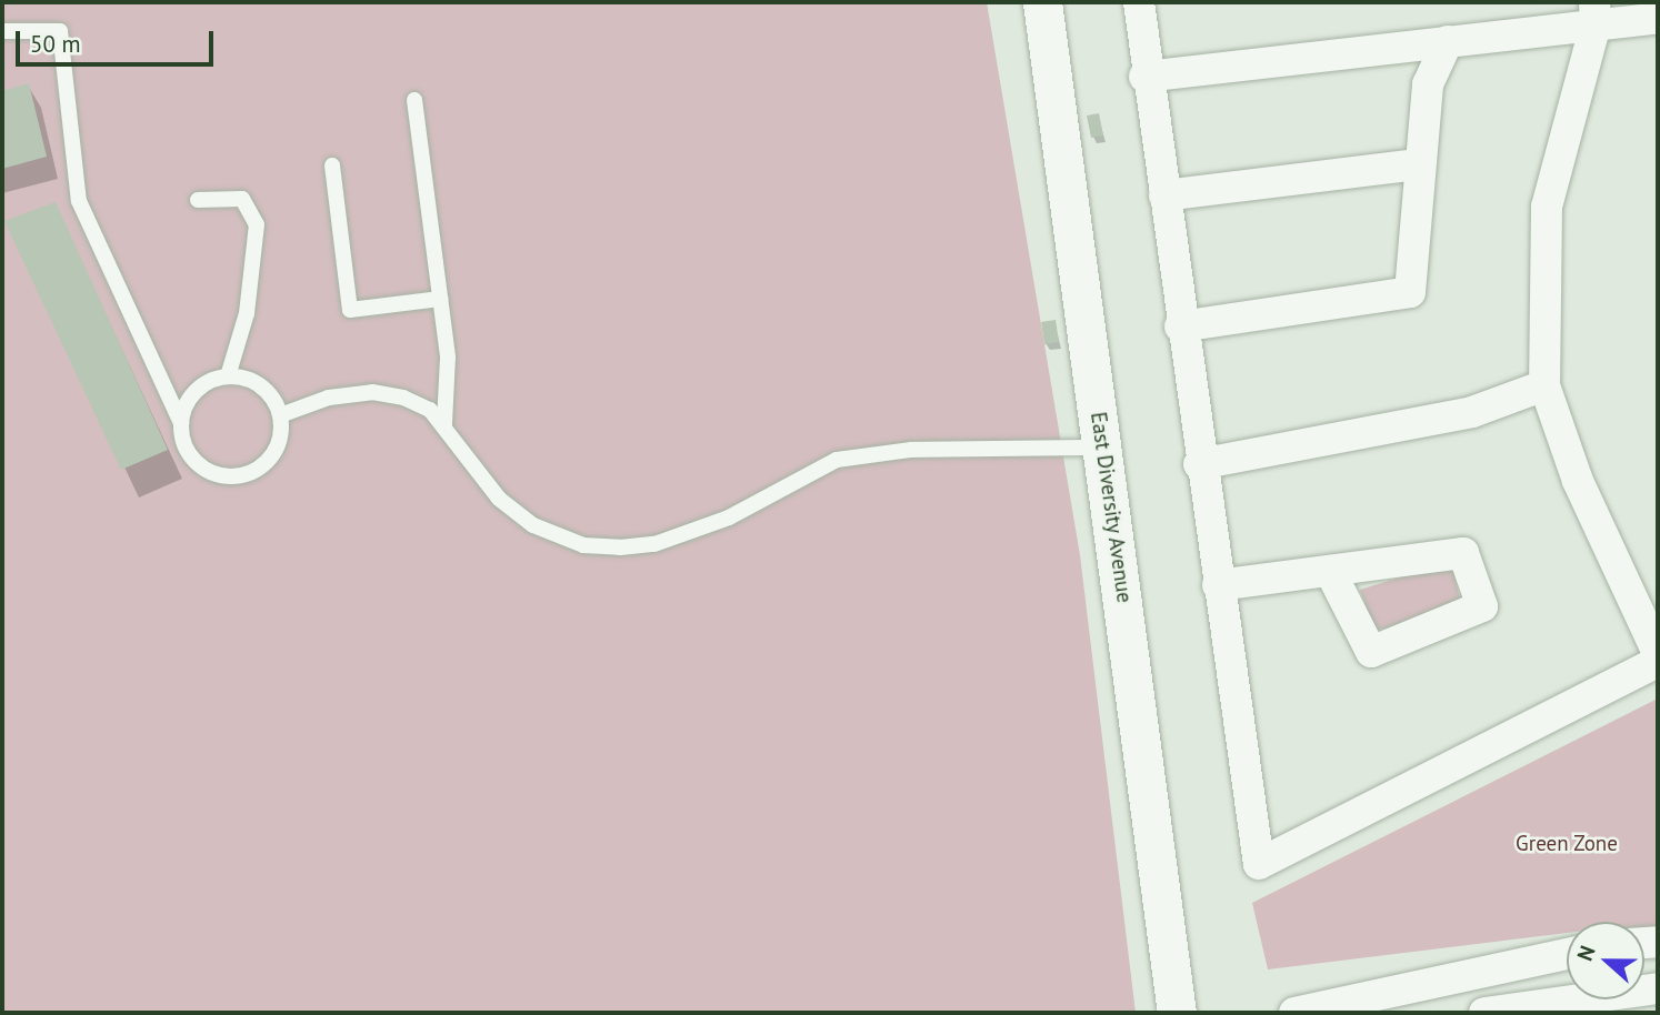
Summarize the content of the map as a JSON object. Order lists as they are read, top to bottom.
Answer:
{
  "streets": {
    "street": ["East Diversity Avenue"]
  },
  "parks": ["Green Zone"],
  "scale_bar": "50 m",
  "north": "left"
}
